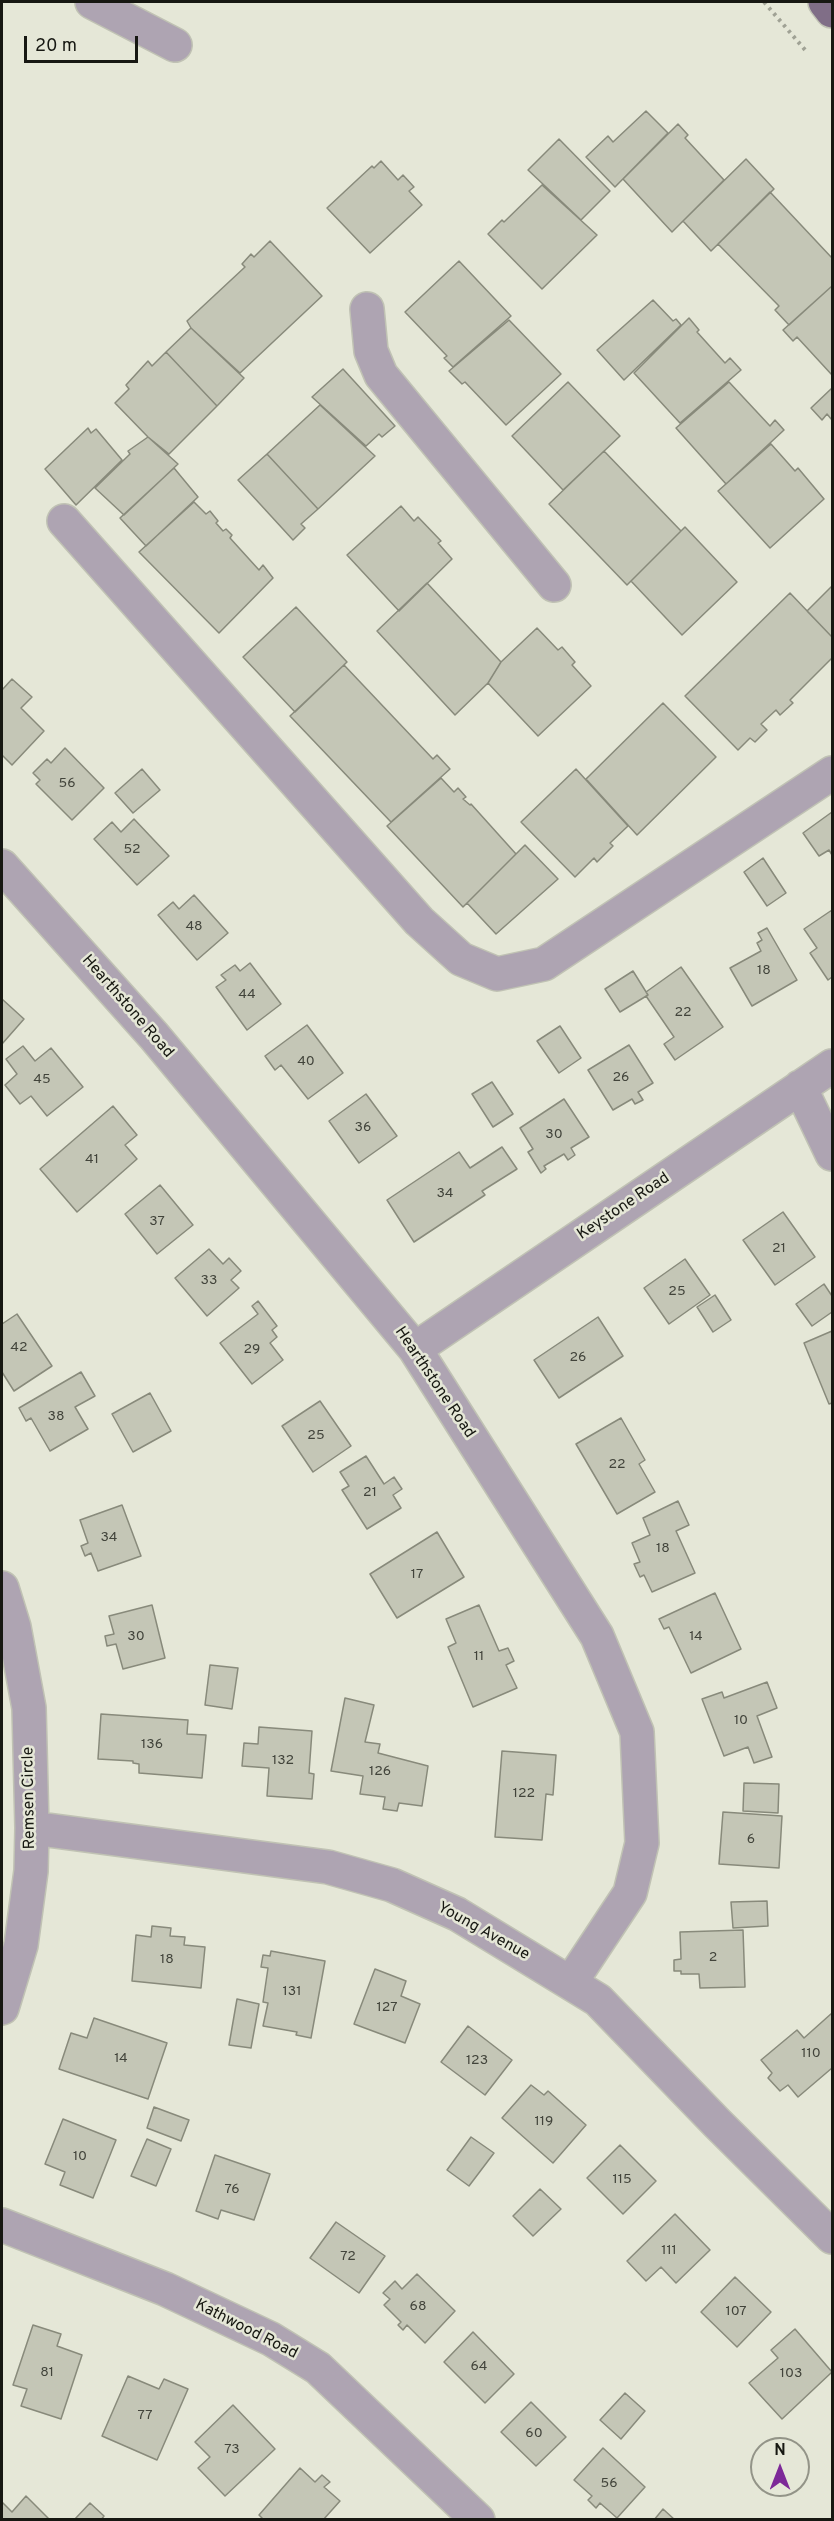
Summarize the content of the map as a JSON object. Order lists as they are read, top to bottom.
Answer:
{
  "streets": {
    "street": [
      "Hearthstone Road",
      "Keystone Road",
      "Remsen Circle",
      "Young Avenue",
      "Kathwood Road"
    ]
  },
  "crossings": [
    ["Hearthstone Road", "Keystone Road"],
    ["Hearthstone Road", "Young Avenue"],
    ["Remsen Circle", "Young Avenue"]
  ],
  "house_numbers": [
    "56",
    "52",
    "48",
    "18",
    "44",
    "22",
    "40",
    "26",
    "45",
    "36",
    "30",
    "41",
    "34",
    "37",
    "21",
    "33",
    "25",
    "42",
    "29",
    "26",
    "38",
    "25",
    "22",
    "21",
    "34",
    "18",
    "17",
    "30",
    "14",
    "11",
    "10",
    "136",
    "132",
    "126",
    "122",
    "6",
    "2",
    "18",
    "131",
    "127",
    "110",
    "14",
    "123",
    "119",
    "10",
    "115",
    "76",
    "111",
    "72",
    "68",
    "107",
    "64",
    "81",
    "103",
    "77",
    "60",
    "73",
    "56"
  ],
  "scale_bar": "20 m",
  "north": "top"
}
